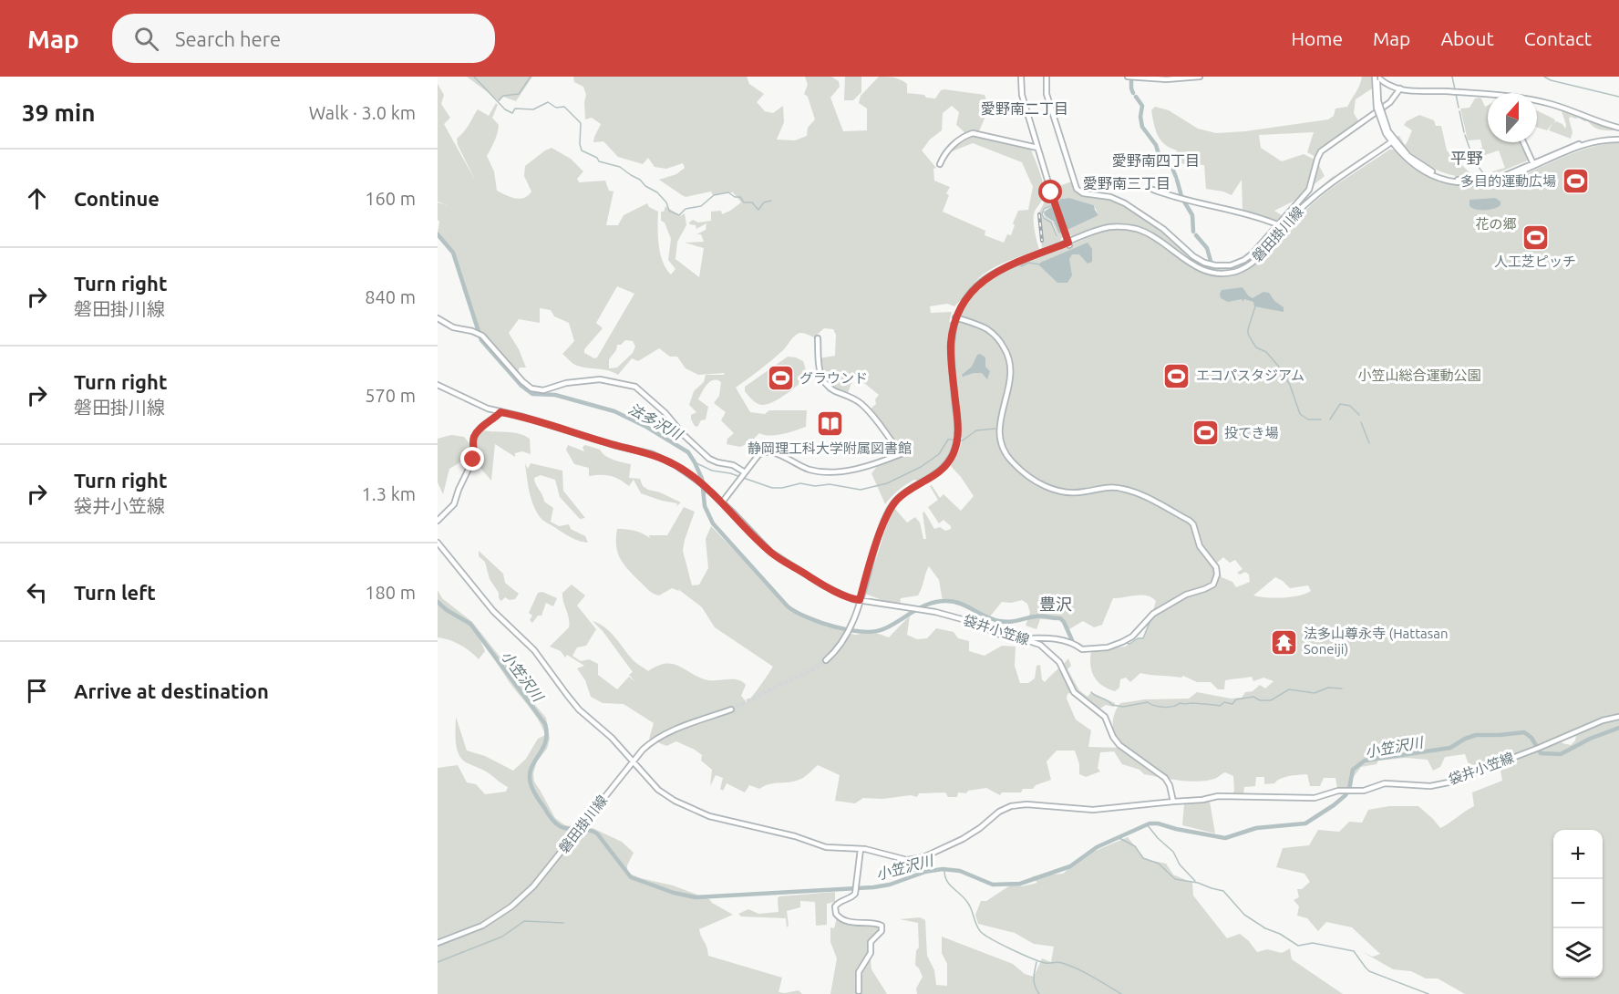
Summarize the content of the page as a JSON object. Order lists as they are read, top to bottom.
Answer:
{
  "streets": {
    "street": ["磐田掛川線", "袋井小笠線"]
  },
  "crossings": [
    ["磐田掛川線", "袋井小笠線"]
  ],
  "districts": [
    "愛野南二丁目",
    "平野",
    "愛野南四丁目",
    "愛野南三丁目",
    "豊沢"
  ],
  "water": ["法多沢川", "小笠沢川"],
  "parks": ["花の郷", "小笠山総合運動公園"],
  "places": {
    "sports": [
      "多目的運動広場",
      "人工芝ピッチ",
      "エコパスタジアム",
      "グラウンド",
      "投てき場"
    ],
    "library": ["静岡理工科大学附属図書館"],
    "temple": ["法多山尊永寺 (Hattasan Soneiji)"]
  },
  "north": "top",
  "page": {
    "header": "Map",
    "search": "Search here",
    "nav": [
      "Home",
      "Map",
      "About",
      "Contact"
    ],
    "heading": ["39 min", "Walk · 3.0 km"],
    "list": [
      ["Continue", "160 m"],
      ["Turn right", "磐田掛川線", "840 m"],
      ["Turn right", "磐田掛川線", "570 m"],
      ["Turn right", "袋井小笠線", "1.3 km"],
      ["Turn left", "180 m"],
      "Arrive at destination"
    ],
    "map_buttons": ["+", "−"]
  }
}
